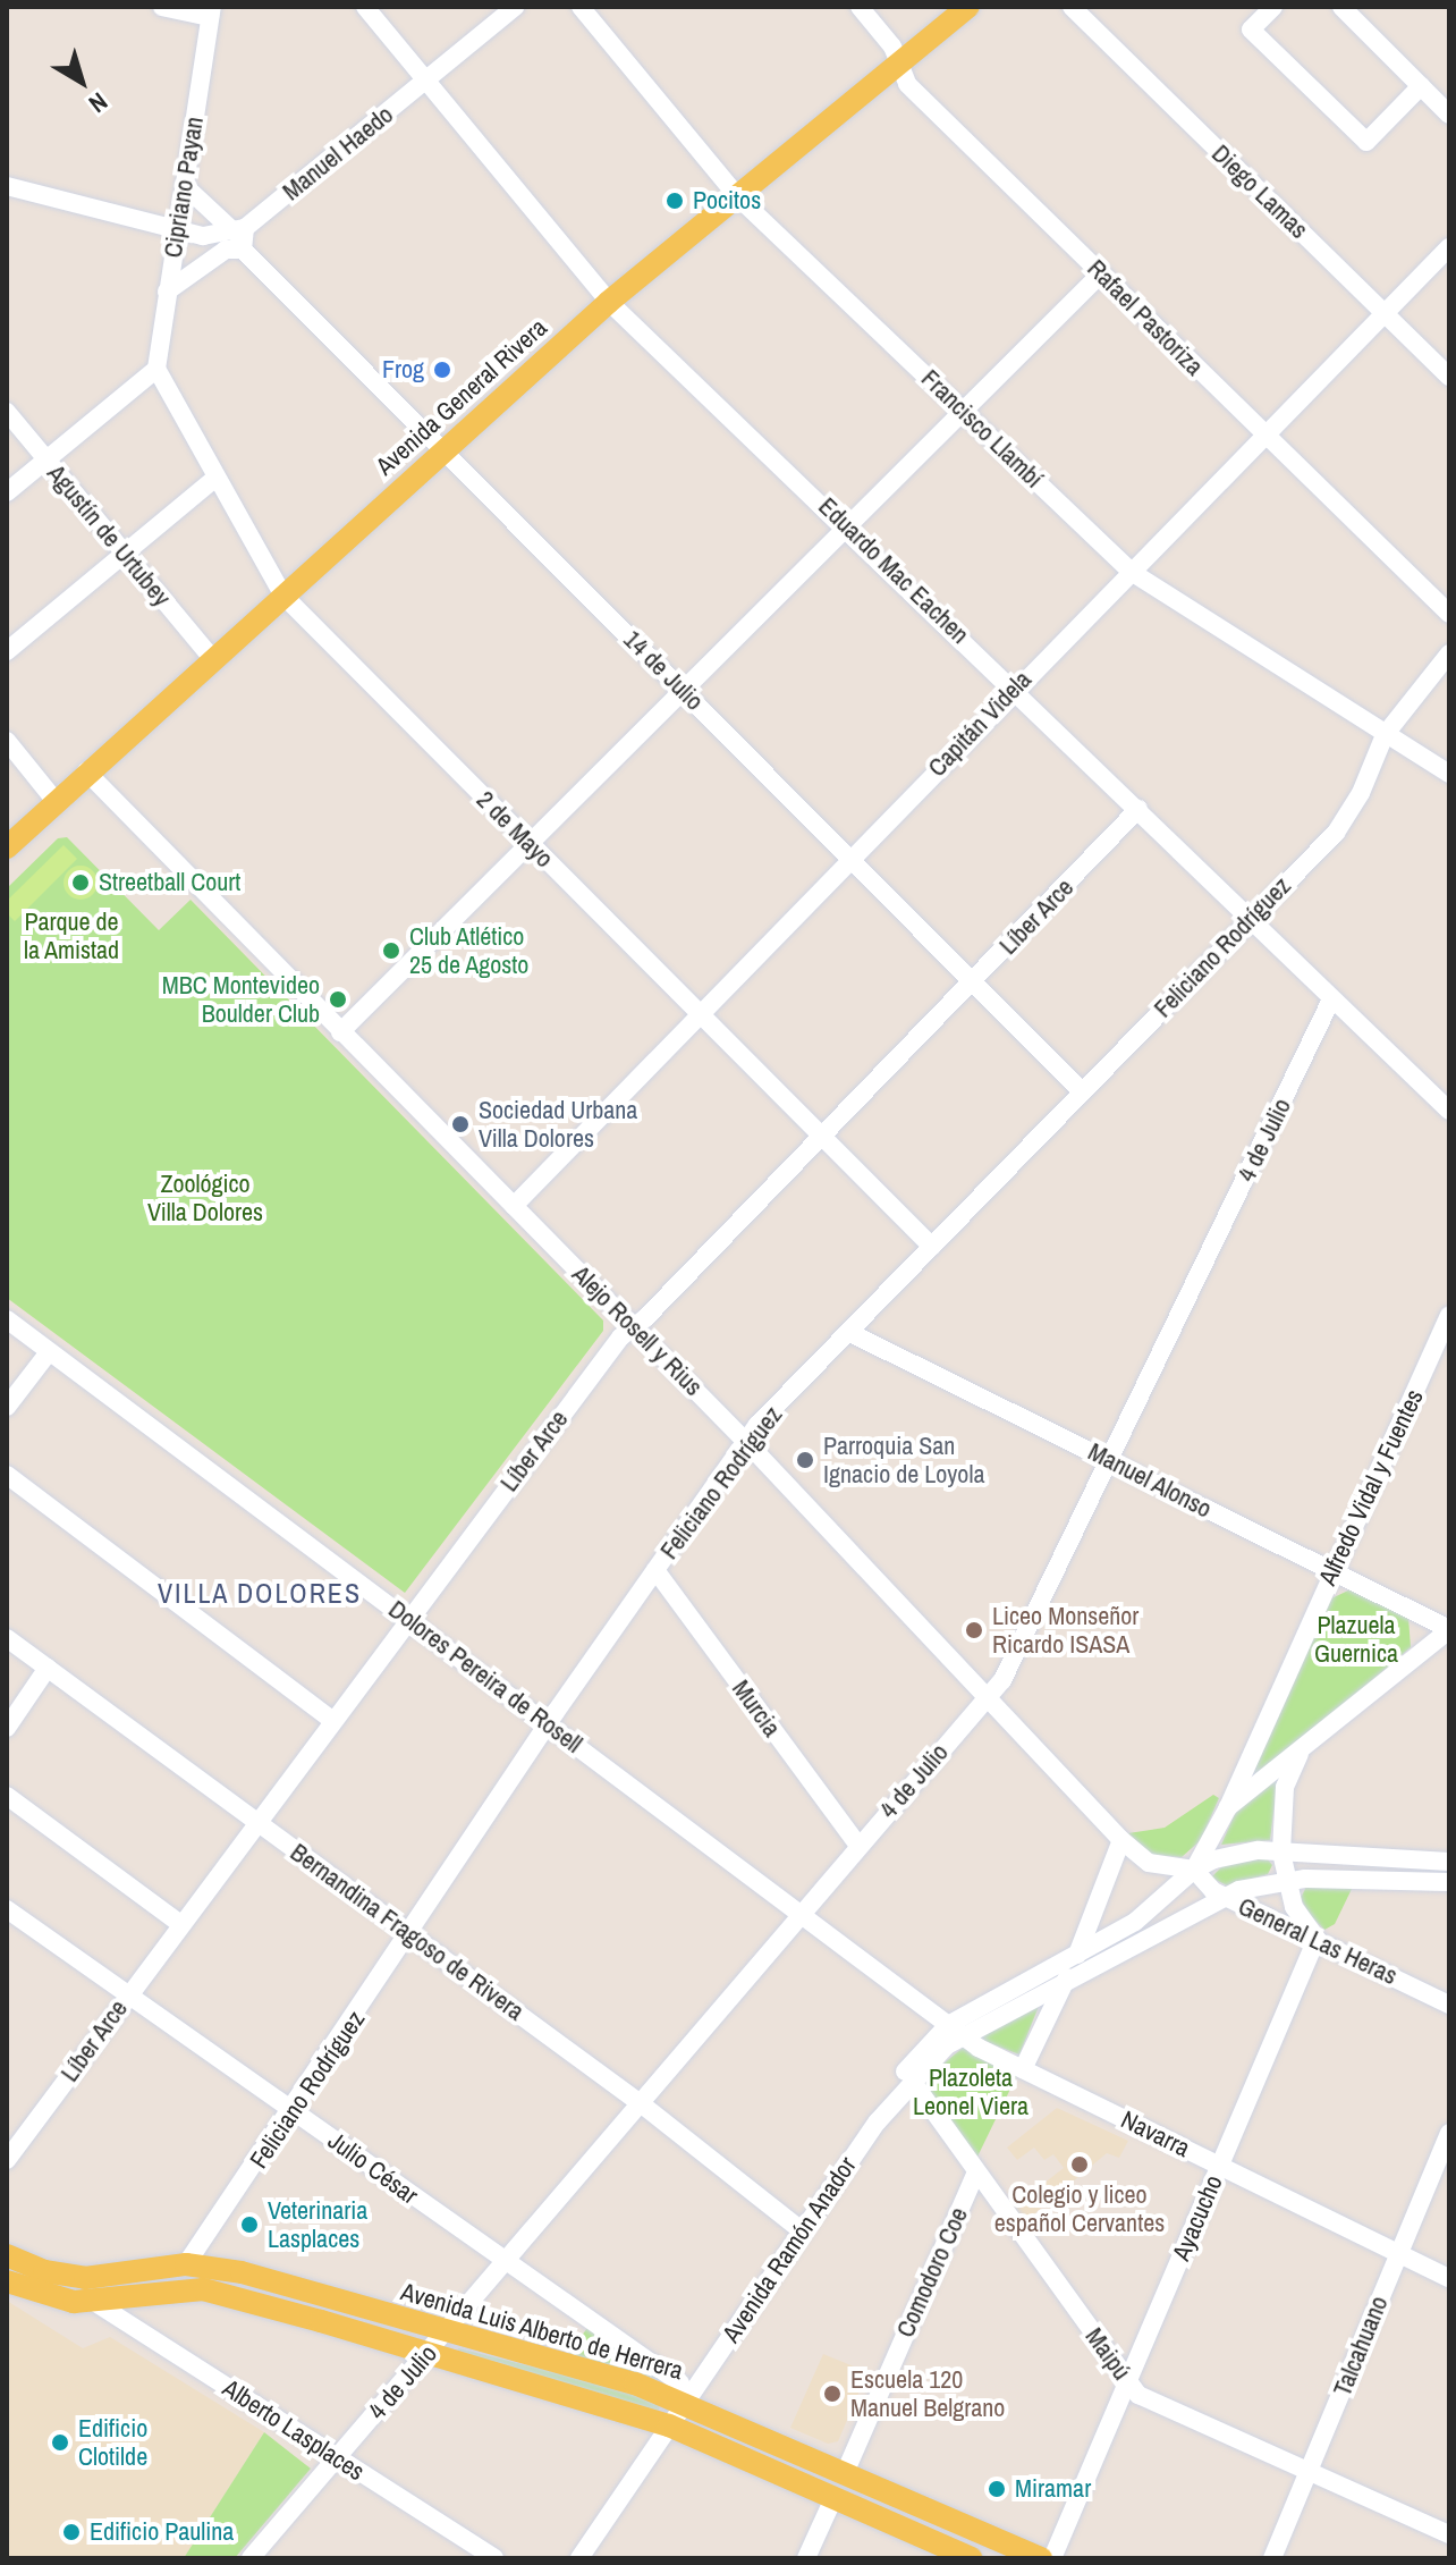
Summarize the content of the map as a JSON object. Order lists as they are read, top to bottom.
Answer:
{
  "streets": {
    "main road": ["Avenida General Rivera", "Avenida Luis Alberto de Herrera"],
    "street": [
      "Manuel Haedo",
      "Cipriano Payan",
      "Diego Lamas",
      "Rafael Pastoriza",
      "Francisco Llambí",
      "Agustín de Urtubey",
      "Eduardo Mac Eachen",
      "14 de Julio",
      "Capitán Videla",
      "2 de Mayo",
      "Líber Arce",
      "Feliciano Rodríguez",
      "4 de Julio",
      "Alejo Rosell y Rius",
      "Manuel Alonso",
      "Alfredo Vidal y Fuentes",
      "Dolores Pereira de Rosell",
      "Murcia",
      "Bernandina Fragoso de Rivera",
      "General Las Heras",
      "Navarra",
      "Julio César",
      "Ayacucho",
      "Avenida Ramón Anador",
      "Comodoro Coe",
      "Talcahuano",
      "Maipú",
      "Alberto Lasplaces"
    ]
  },
  "crossings": [
    ["Manuel Haedo", "Cipriano Payan"],
    ["Manuel Haedo", "Eduardo Mac Eachen"],
    ["Manuel Haedo", "14 de Julio"],
    ["Cipriano Payan", "14 de Julio"],
    ["Cipriano Payan", "2 de Mayo"],
    ["Diego Lamas", "Capitán Videla"],
    ["Rafael Pastoriza", "Avenida General Rivera"],
    ["Rafael Pastoriza", "Capitán Videla"],
    ["Avenida General Rivera", "Francisco Llambí"],
    ["Avenida General Rivera", "Agustín de Urtubey"],
    ["Avenida General Rivera", "Eduardo Mac Eachen"],
    ["Avenida General Rivera", "14 de Julio"],
    ["Avenida General Rivera", "2 de Mayo"],
    ["Avenida General Rivera", "Alejo Rosell y Rius"],
    ["Francisco Llambí", "Capitán Videla"],
    ["Francisco Llambí", "Feliciano Rodríguez"],
    ["Eduardo Mac Eachen", "Capitán Videla"],
    ["Eduardo Mac Eachen", "Líber Arce"],
    ["Eduardo Mac Eachen", "Feliciano Rodríguez"],
    ["Eduardo Mac Eachen", "4 de Julio"],
    ["14 de Julio", "Capitán Videla"],
    ["14 de Julio", "Líber Arce"],
    ["14 de Julio", "Feliciano Rodríguez"],
    ["Capitán Videla", "2 de Mayo"],
    ["Capitán Videla", "Alejo Rosell y Rius"],
    ["2 de Mayo", "Líber Arce"],
    ["2 de Mayo", "Feliciano Rodríguez"],
    ["Líber Arce", "Alejo Rosell y Rius"],
    ["Líber Arce", "Dolores Pereira de Rosell"],
    ["Líber Arce", "Bernandina Fragoso de Rivera"],
    ["Líber Arce", "Julio César"],
    ["Feliciano Rodríguez", "Alejo Rosell y Rius"],
    ["Feliciano Rodríguez", "Manuel Alonso"],
    ["Feliciano Rodríguez", "Dolores Pereira de Rosell"],
    ["Feliciano Rodríguez", "Murcia"],
    ["Feliciano Rodríguez", "Bernandina Fragoso de Rivera"],
    ["Feliciano Rodríguez", "Julio César"],
    ["Feliciano Rodríguez", "Avenida Luis Alberto de Herrera"],
    ["4 de Julio", "Alejo Rosell y Rius"],
    ["4 de Julio", "Manuel Alonso"],
    ["4 de Julio", "Dolores Pereira de Rosell"],
    ["4 de Julio", "Murcia"],
    ["4 de Julio", "Bernandina Fragoso de Rivera"],
    ["4 de Julio", "Julio César"],
    ["4 de Julio", "Avenida Luis Alberto de Herrera"],
    ["4 de Julio", "Alberto Lasplaces"],
    ["Alejo Rosell y Rius", "Alfredo Vidal y Fuentes"],
    ["Alejo Rosell y Rius", "General Las Heras"],
    ["Alejo Rosell y Rius", "Avenida Ramón Anador"],
    ["Manuel Alonso", "Alfredo Vidal y Fuentes"],
    ["Alfredo Vidal y Fuentes", "General Las Heras"],
    ["Alfredo Vidal y Fuentes", "Avenida Ramón Anador"],
    ["Dolores Pereira de Rosell", "Navarra"],
    ["Dolores Pereira de Rosell", "Avenida Ramón Anador"],
    ["Bernandina Fragoso de Rivera", "Avenida Ramón Anador"],
    ["General Las Heras", "Ayacucho"],
    ["General Las Heras", "Avenida Ramón Anador"],
    ["Navarra", "Ayacucho"],
    ["Navarra", "Avenida Ramón Anador"],
    ["Navarra", "Talcahuano"],
    ["Julio César", "Avenida Ramón Anador"],
    ["Julio César", "Avenida Luis Alberto de Herrera"],
    ["Ayacucho", "Maipú"],
    ["Avenida Ramón Anador", "Avenida Luis Alberto de Herrera"],
    ["Avenida Ramón Anador", "Maipú"],
    ["Comodoro Coe", "Avenida Luis Alberto de Herrera"],
    ["Comodoro Coe", "Maipú"],
    ["Talcahuano", "Maipú"]
  ],
  "districts": ["VILLA DOLORES"],
  "parks": [
    "Parque de la Amistad",
    "Zoológico Villa Dolores",
    "Plazuela Guernica",
    "Plazoleta Leonel Viera"
  ],
  "places": [
    "Pocitos",
    "Frog",
    "Streetball Court",
    "Club Atlético 25 de Agosto",
    "MBC Montevideo Boulder Club",
    "Sociedad Urbana Villa Dolores",
    "Parroquia San Ignacio de Loyola",
    "Liceo Monseñor Ricardo ISASA",
    "Colegio y liceo español Cervantes",
    "Veterinaria Lasplaces",
    "Escuela 120 Manuel Belgrano",
    "Edificio Clotilde",
    "Miramar",
    "Edificio Paulina"
  ],
  "north": "bottom right"
}
